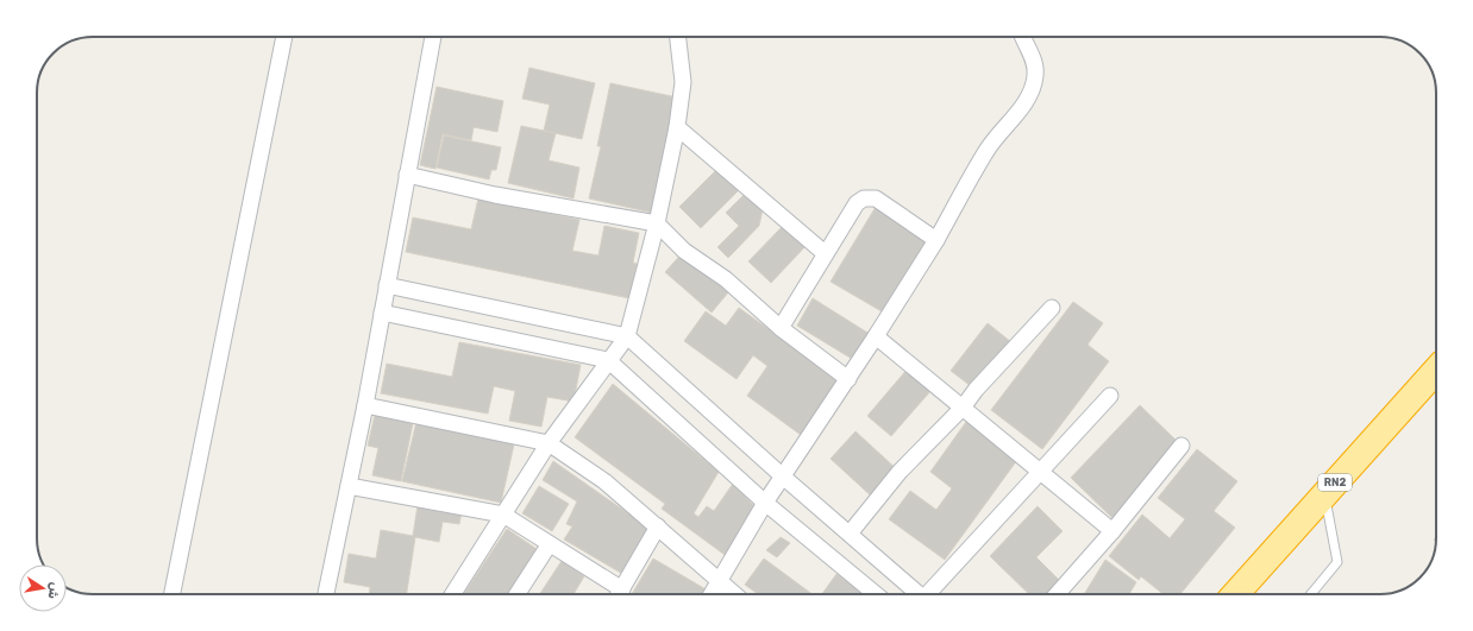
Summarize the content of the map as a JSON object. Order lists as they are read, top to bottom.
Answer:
{
  "streets": {
    "highway": ["RN2"]
  },
  "north": "right"
}
